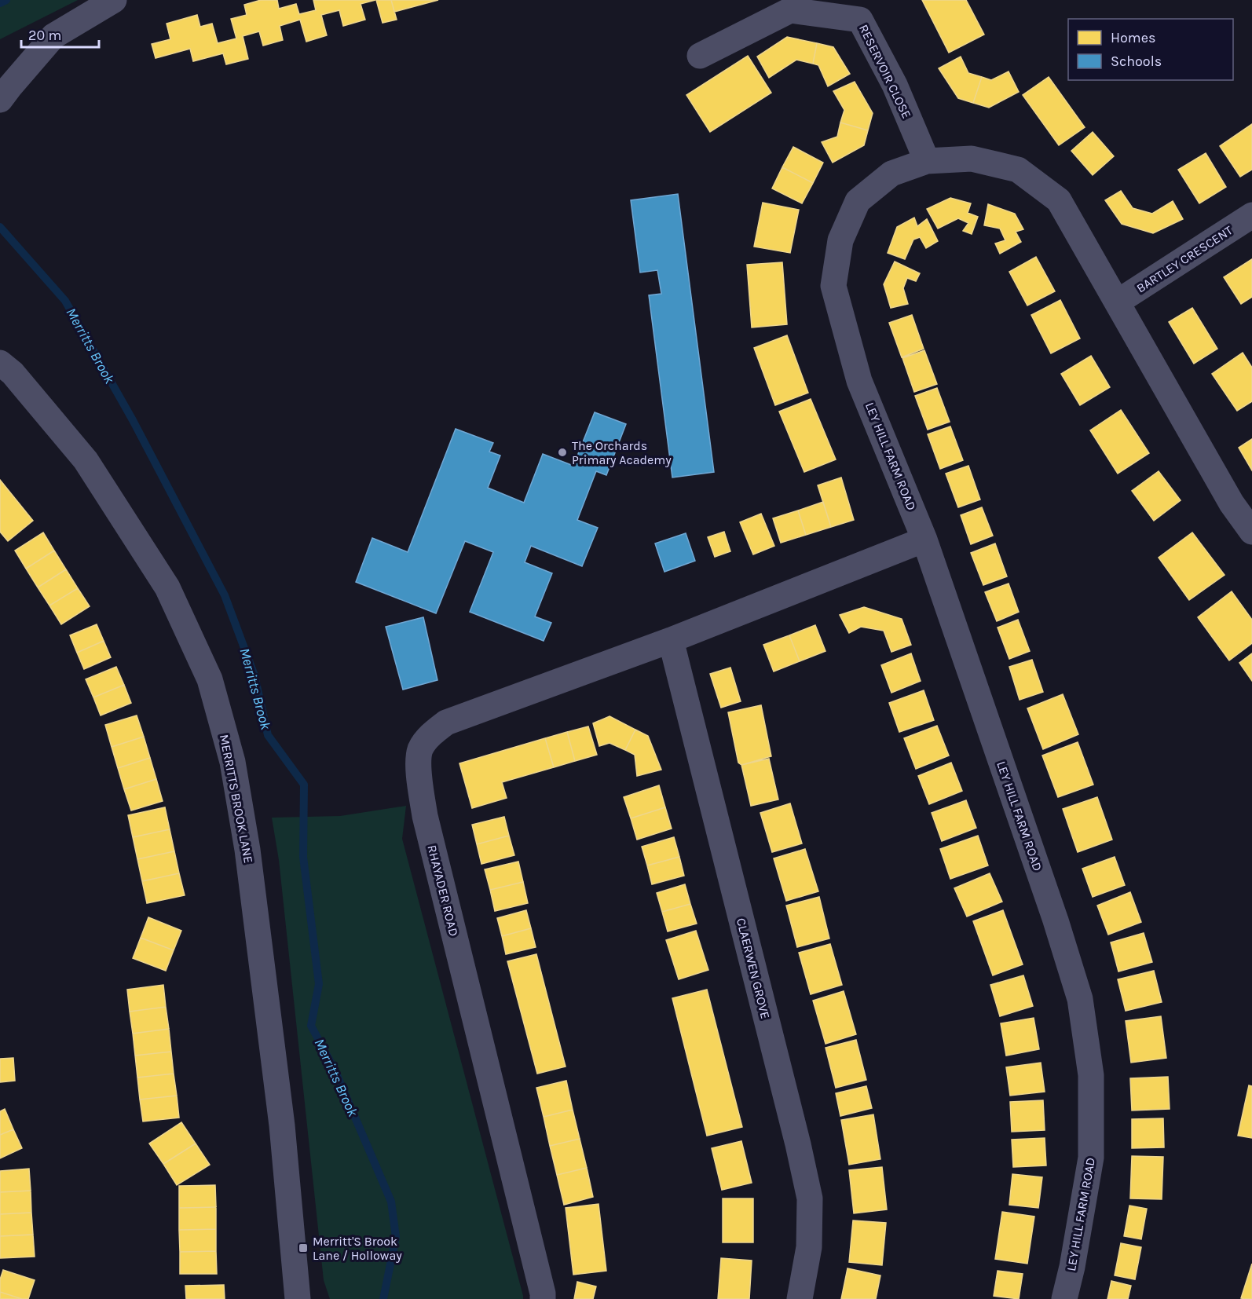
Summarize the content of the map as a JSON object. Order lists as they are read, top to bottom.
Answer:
{
  "streets": {
    "street": [
      "RESERVOIR CLOSE",
      "BARTLEY CRESCENT",
      "LEY HILL FARM ROAD",
      "MERRITTS BROOK LANE",
      "RHAYADER ROAD",
      "CLAERWEN GROVE"
    ]
  },
  "crossings": [
    ["RESERVOIR CLOSE", "LEY HILL FARM ROAD"],
    ["BARTLEY CRESCENT", "LEY HILL FARM ROAD"],
    ["LEY HILL FARM ROAD", "RHAYADER ROAD"],
    ["RHAYADER ROAD", "CLAERWEN GROVE"]
  ],
  "water": ["Merritts Brook"],
  "places": {
    "other": ["The Orchards Primary Academy"],
    "transit": ["Merritt'S Brook Lane / Holloway"]
  },
  "legend": ["Homes", "Schools"],
  "scale_bar": "20 m"
}
